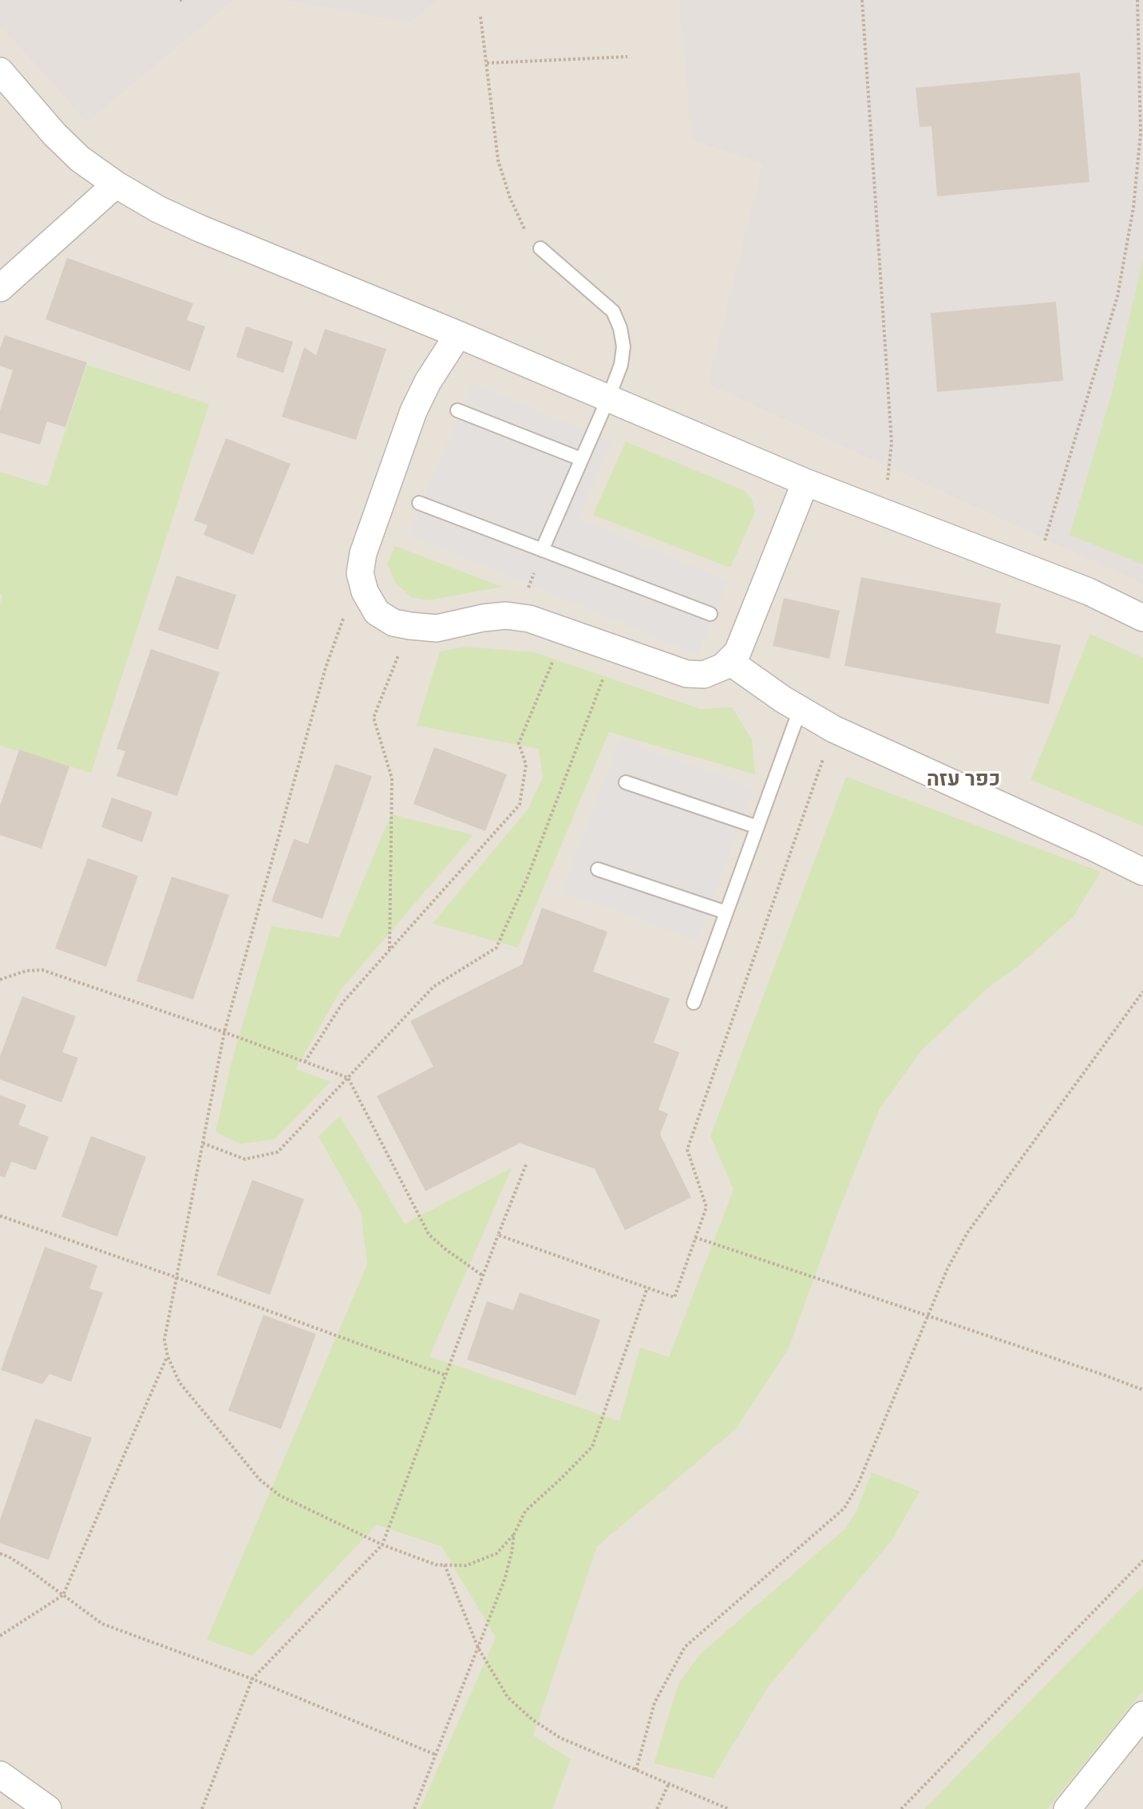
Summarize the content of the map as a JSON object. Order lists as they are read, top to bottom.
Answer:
{
  "districts": ["כפר עזה"]
}
